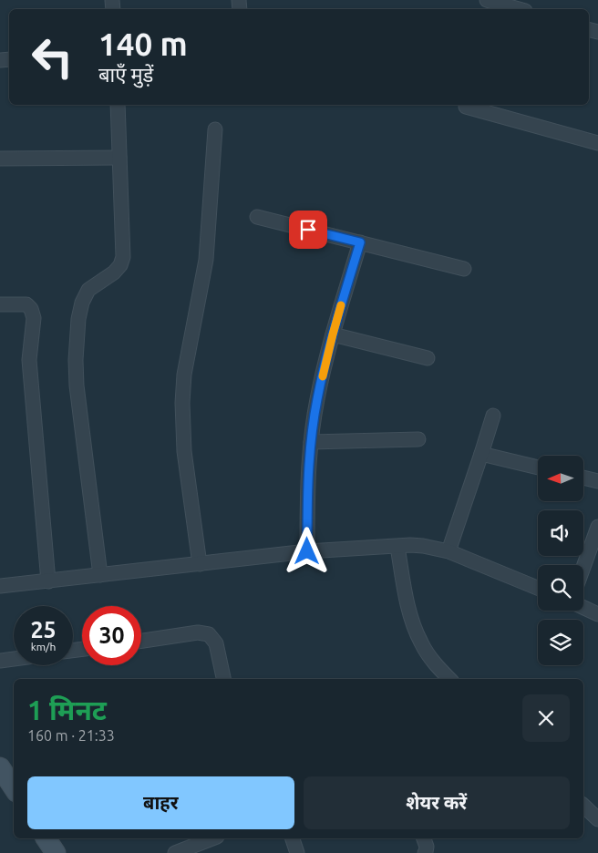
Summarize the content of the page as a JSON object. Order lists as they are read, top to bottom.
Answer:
{
  "north": "left",
  "page": {
    "turn": ["140 m", "बाएँ मुड़ें"],
    "speed": "25 km/h",
    "limit": "30",
    "heading": ["1 मिनट", "160 m · 21:33"],
    "buttons": ["बाहर", "शेयर करें"]
  }
}
